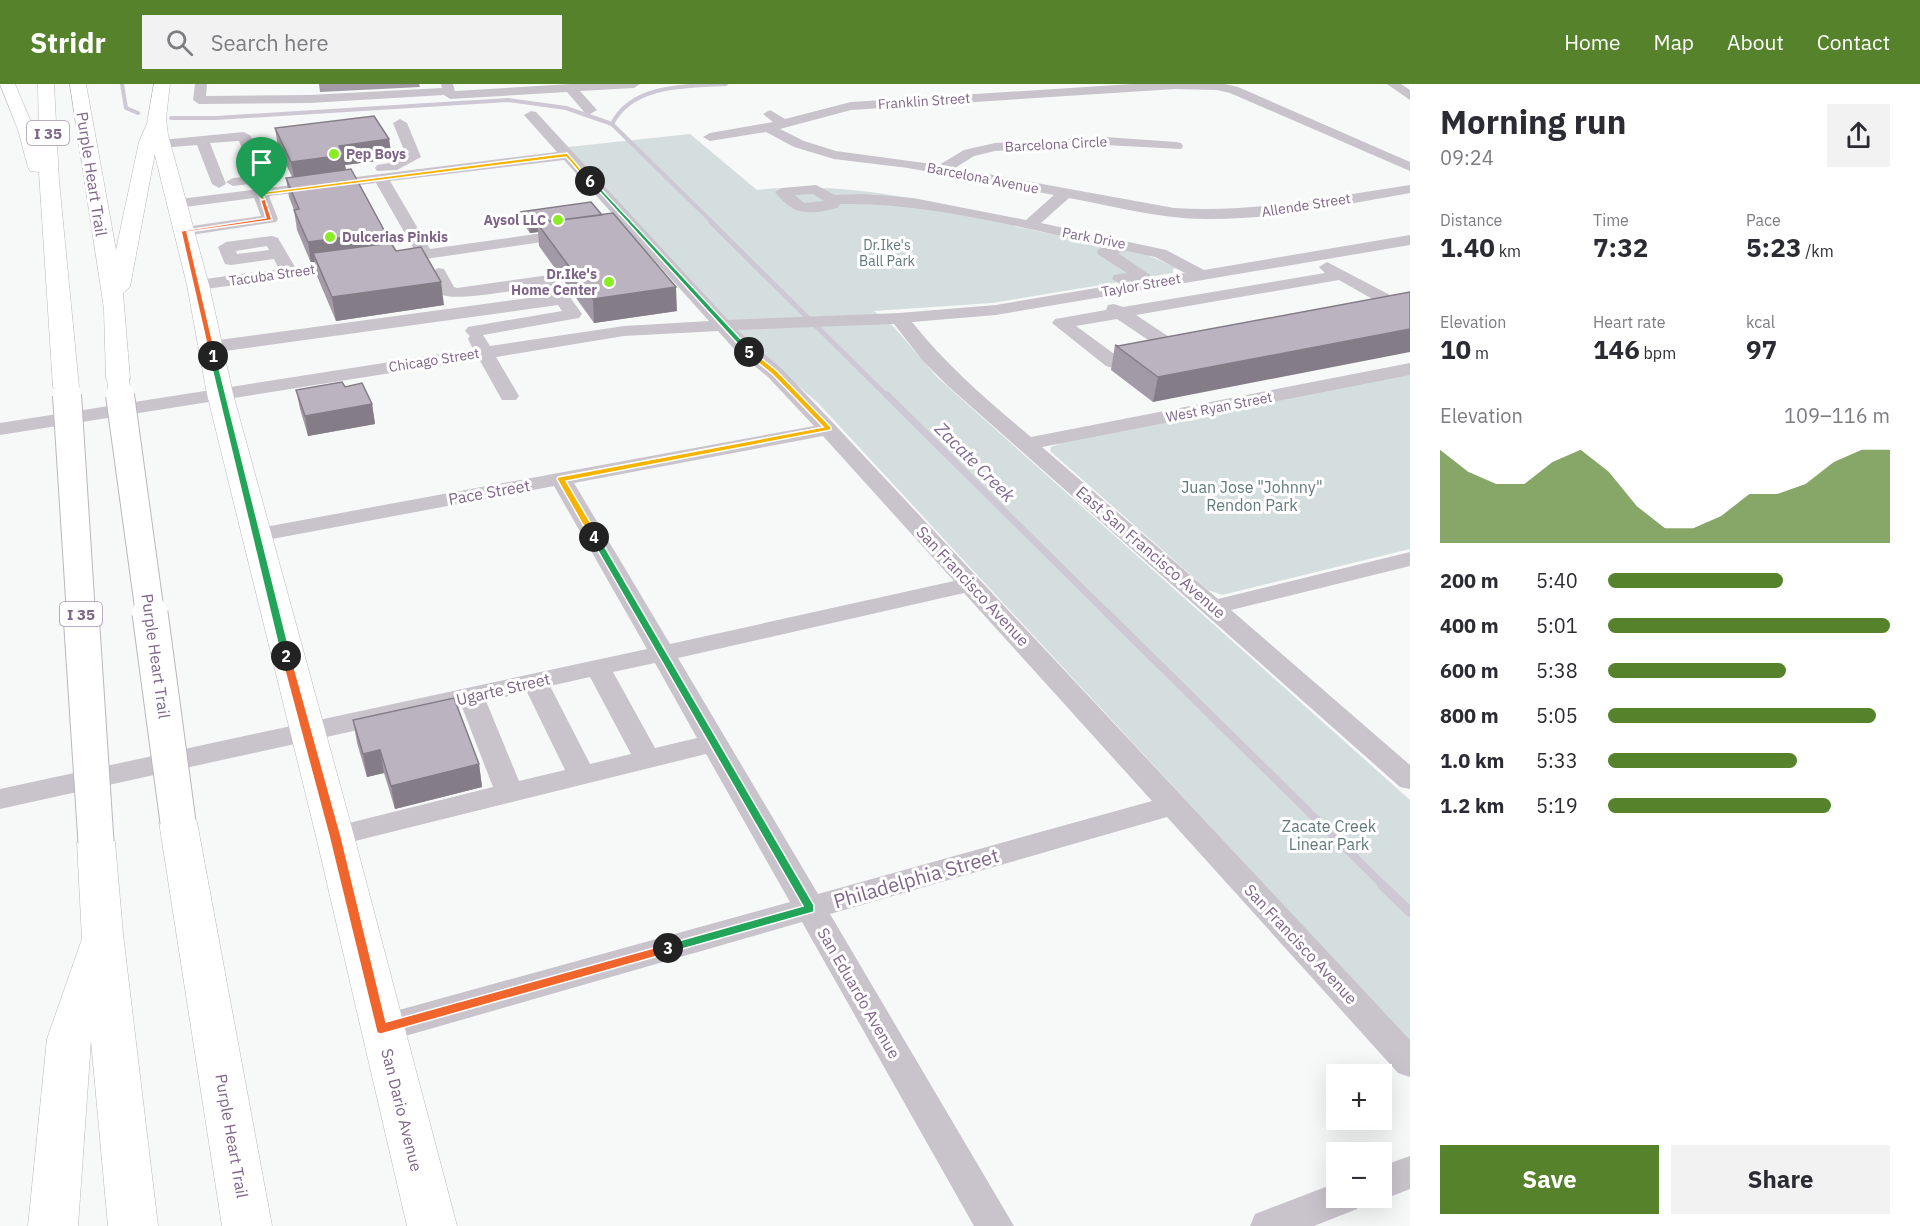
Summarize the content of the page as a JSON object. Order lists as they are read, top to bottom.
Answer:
{
  "streets": {
    "main road": ["I 35", "Purple Heart Trail", "San Dario Avenue"],
    "street": [
      "Franklin Street",
      "Barcelona Circle",
      "Barcelona Avenue",
      "Allende Street",
      "Park Drive",
      "Tacuba Street",
      "Taylor Street",
      "Chicago Street",
      "West Ryan Street",
      "Pace Street",
      "East San Francisco Avenue",
      "San Francisco Avenue",
      "Ugarte Street",
      "Philadelphia Street",
      "San Eduardo Avenue"
    ]
  },
  "crossings": [
    ["Franklin Street", "Barcelona Avenue"],
    ["Barcelona Circle", "Barcelona Avenue"],
    ["Barcelona Avenue", "Allende Street"],
    ["Barcelona Avenue", "Park Drive"],
    ["Park Drive", "Taylor Street"],
    ["Tacuba Street", "San Dario Avenue"],
    ["Taylor Street", "Chicago Street"],
    ["Taylor Street", "East San Francisco Avenue"],
    ["Chicago Street", "San Francisco Avenue"],
    ["Chicago Street", "San Dario Avenue"],
    ["West Ryan Street", "East San Francisco Avenue"],
    ["Pace Street", "San Francisco Avenue"],
    ["Pace Street", "San Eduardo Avenue"],
    ["Pace Street", "San Dario Avenue"],
    ["San Francisco Avenue", "Ugarte Street"],
    ["San Francisco Avenue", "Philadelphia Street"],
    ["Ugarte Street", "San Eduardo Avenue"],
    ["Ugarte Street", "San Dario Avenue"],
    ["Philadelphia Street", "San Eduardo Avenue"],
    ["Philadelphia Street", "San Dario Avenue"]
  ],
  "water": ["Zacate Creek"],
  "parks": ["Dr.Ike's Ball Park", "Juan Jose \"Johnny\" Rendon Park", "Zacate Creek Linear Park"],
  "places": [
    "Pep Boys",
    "Aysol LLC",
    "Dulcerias Pinkis",
    "Dr.Ike's Home Center"
  ],
  "page": {
    "header": "Stridr",
    "search": "Search here",
    "nav": [
      "Home",
      "Map",
      "About",
      "Contact"
    ],
    "heading": ["Morning run", "09:24"],
    "pins": [
      "6",
      "5",
      "1",
      "4",
      "2",
      "3"
    ],
    "stats": [
      ["Distance", "1.40 km"],
      ["Time", "7:32"],
      ["Pace", "5:23 /km"],
      ["Elevation", "10 m"],
      ["Heart rate", "146 bpm"],
      ["kcal", "97"]
    ],
    "chart": ["Elevation", "109–116 m"],
    "list": [
      {
        "name": "200 m",
        "note": "5:40"
      },
      {
        "name": "400 m",
        "note": "5:01"
      },
      {
        "name": "600 m",
        "note": "5:38"
      },
      {
        "name": "800 m",
        "note": "5:05"
      },
      {
        "name": "1.0 km",
        "note": "5:33"
      },
      {
        "name": "1.2 km",
        "note": "5:19"
      }
    ],
    "map_buttons": ["+", "−"],
    "buttons": ["Save", "Share"]
  }
}
